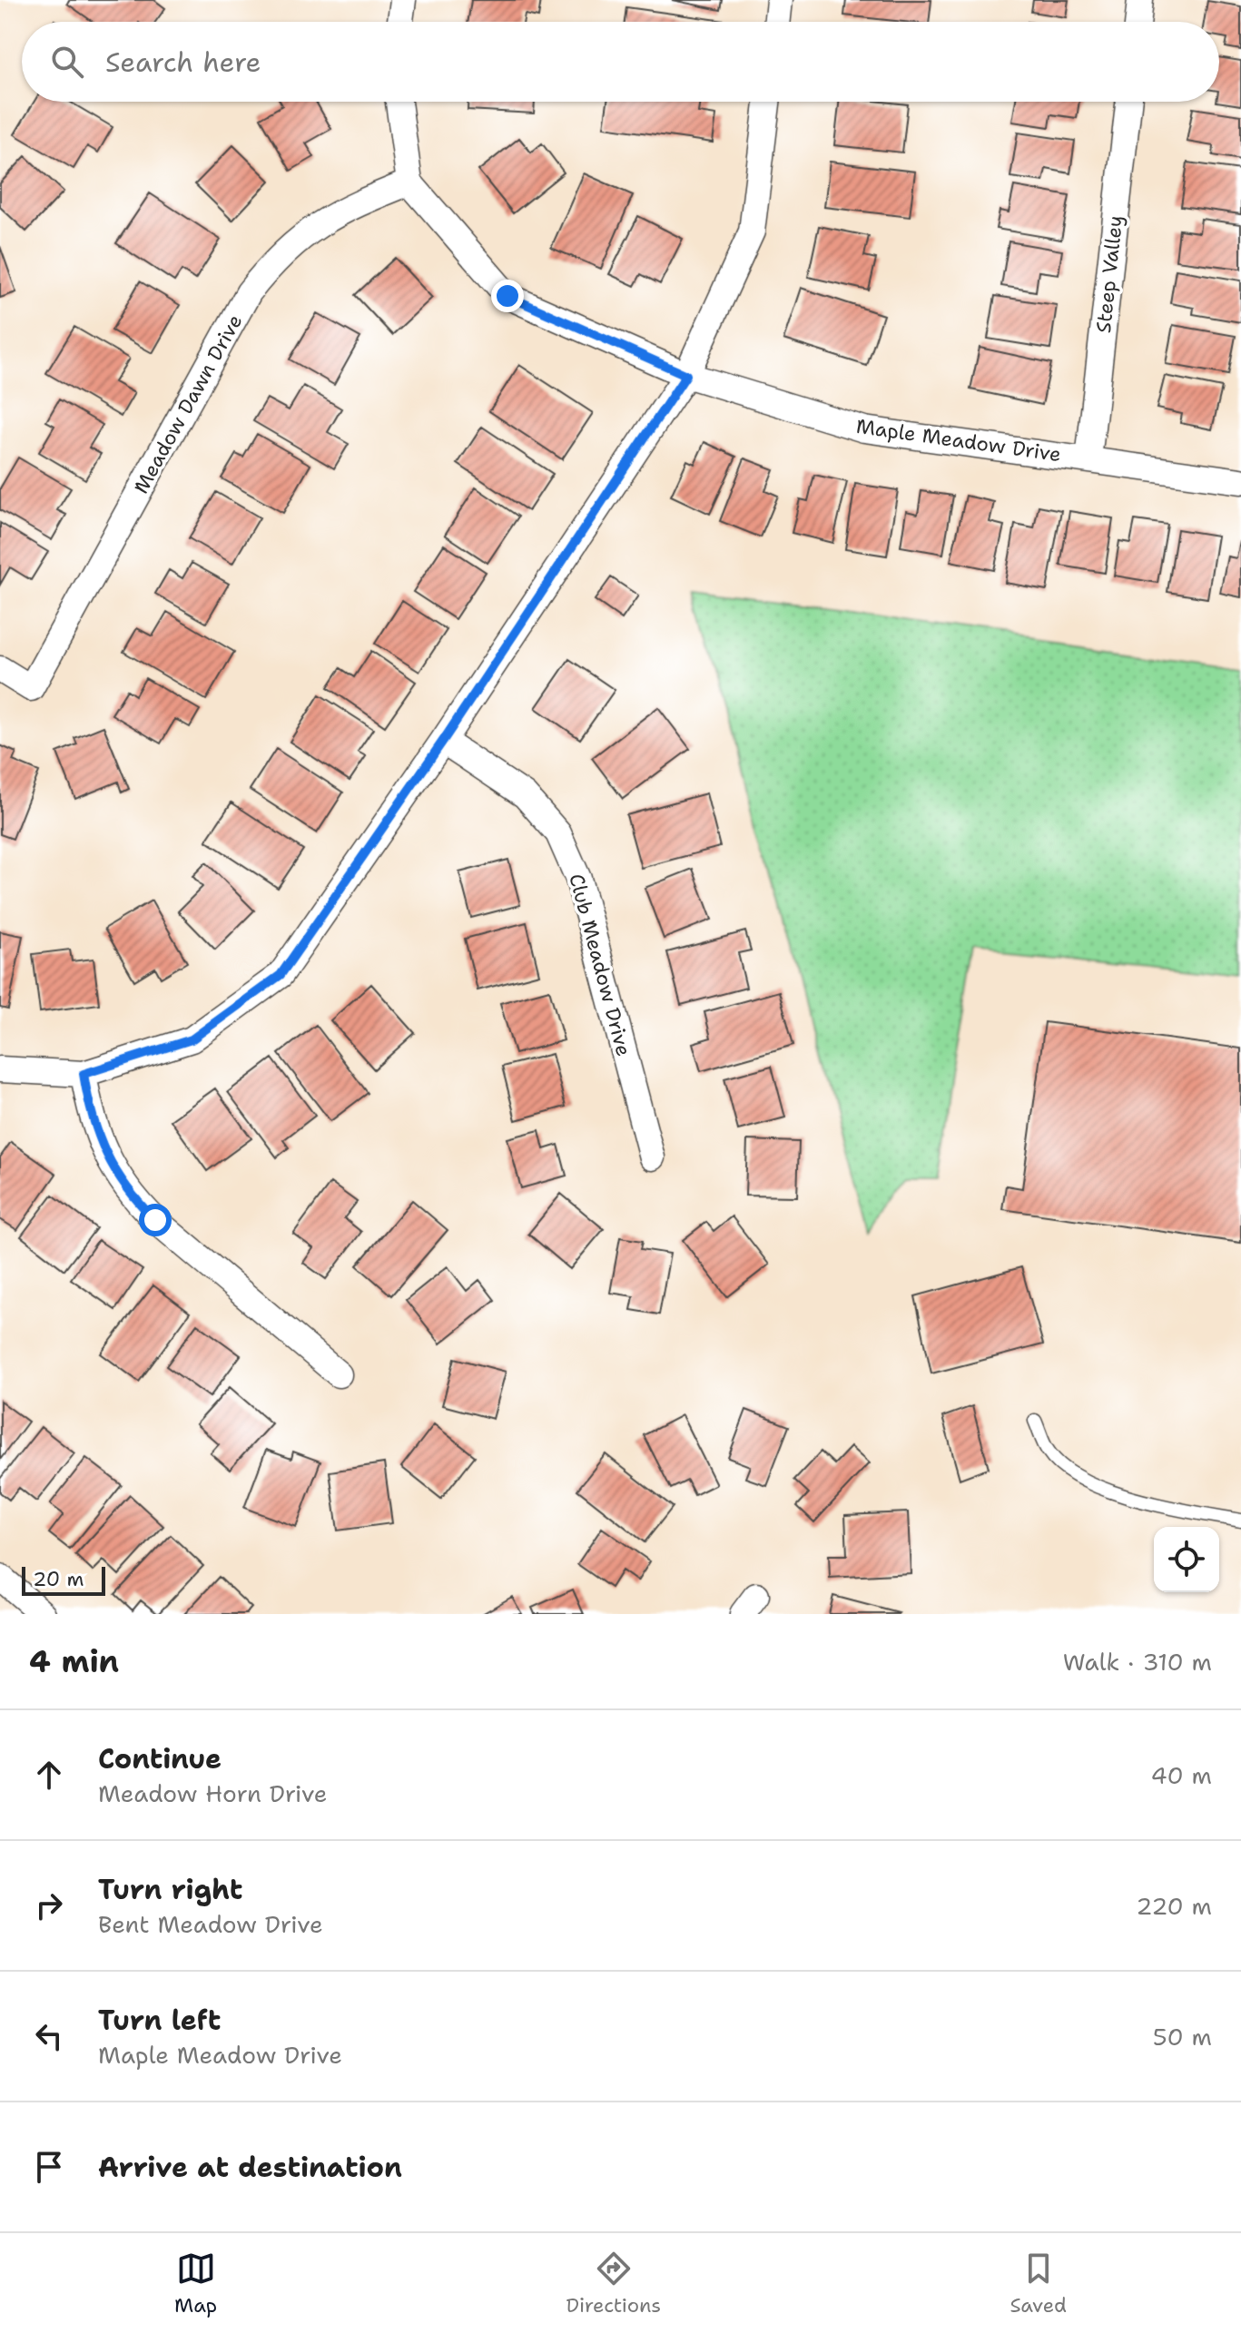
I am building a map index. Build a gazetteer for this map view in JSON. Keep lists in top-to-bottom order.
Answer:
{
  "streets": {
    "street": [
      "Steep Valley",
      "Meadow Dawn Drive",
      "Maple Meadow Drive",
      "Club Meadow Drive"
    ]
  },
  "crossings": [
    ["Steep Valley", "Maple Meadow Drive"],
    ["Meadow Dawn Drive", "Maple Meadow Drive"]
  ],
  "scale_bar": "20 m",
  "page": {
    "search": "Search here",
    "scale": "20 m",
    "heading": ["4 min", "Walk · 310 m"],
    "list": [
      ["Continue", "Meadow Horn Drive", "40 m"],
      ["Turn right", "Bent Meadow Drive", "220 m"],
      ["Turn left", "Maple Meadow Drive", "50 m"],
      "Arrive at destination"
    ],
    "nav": ["Map", "Directions", "Saved"]
  }
}
